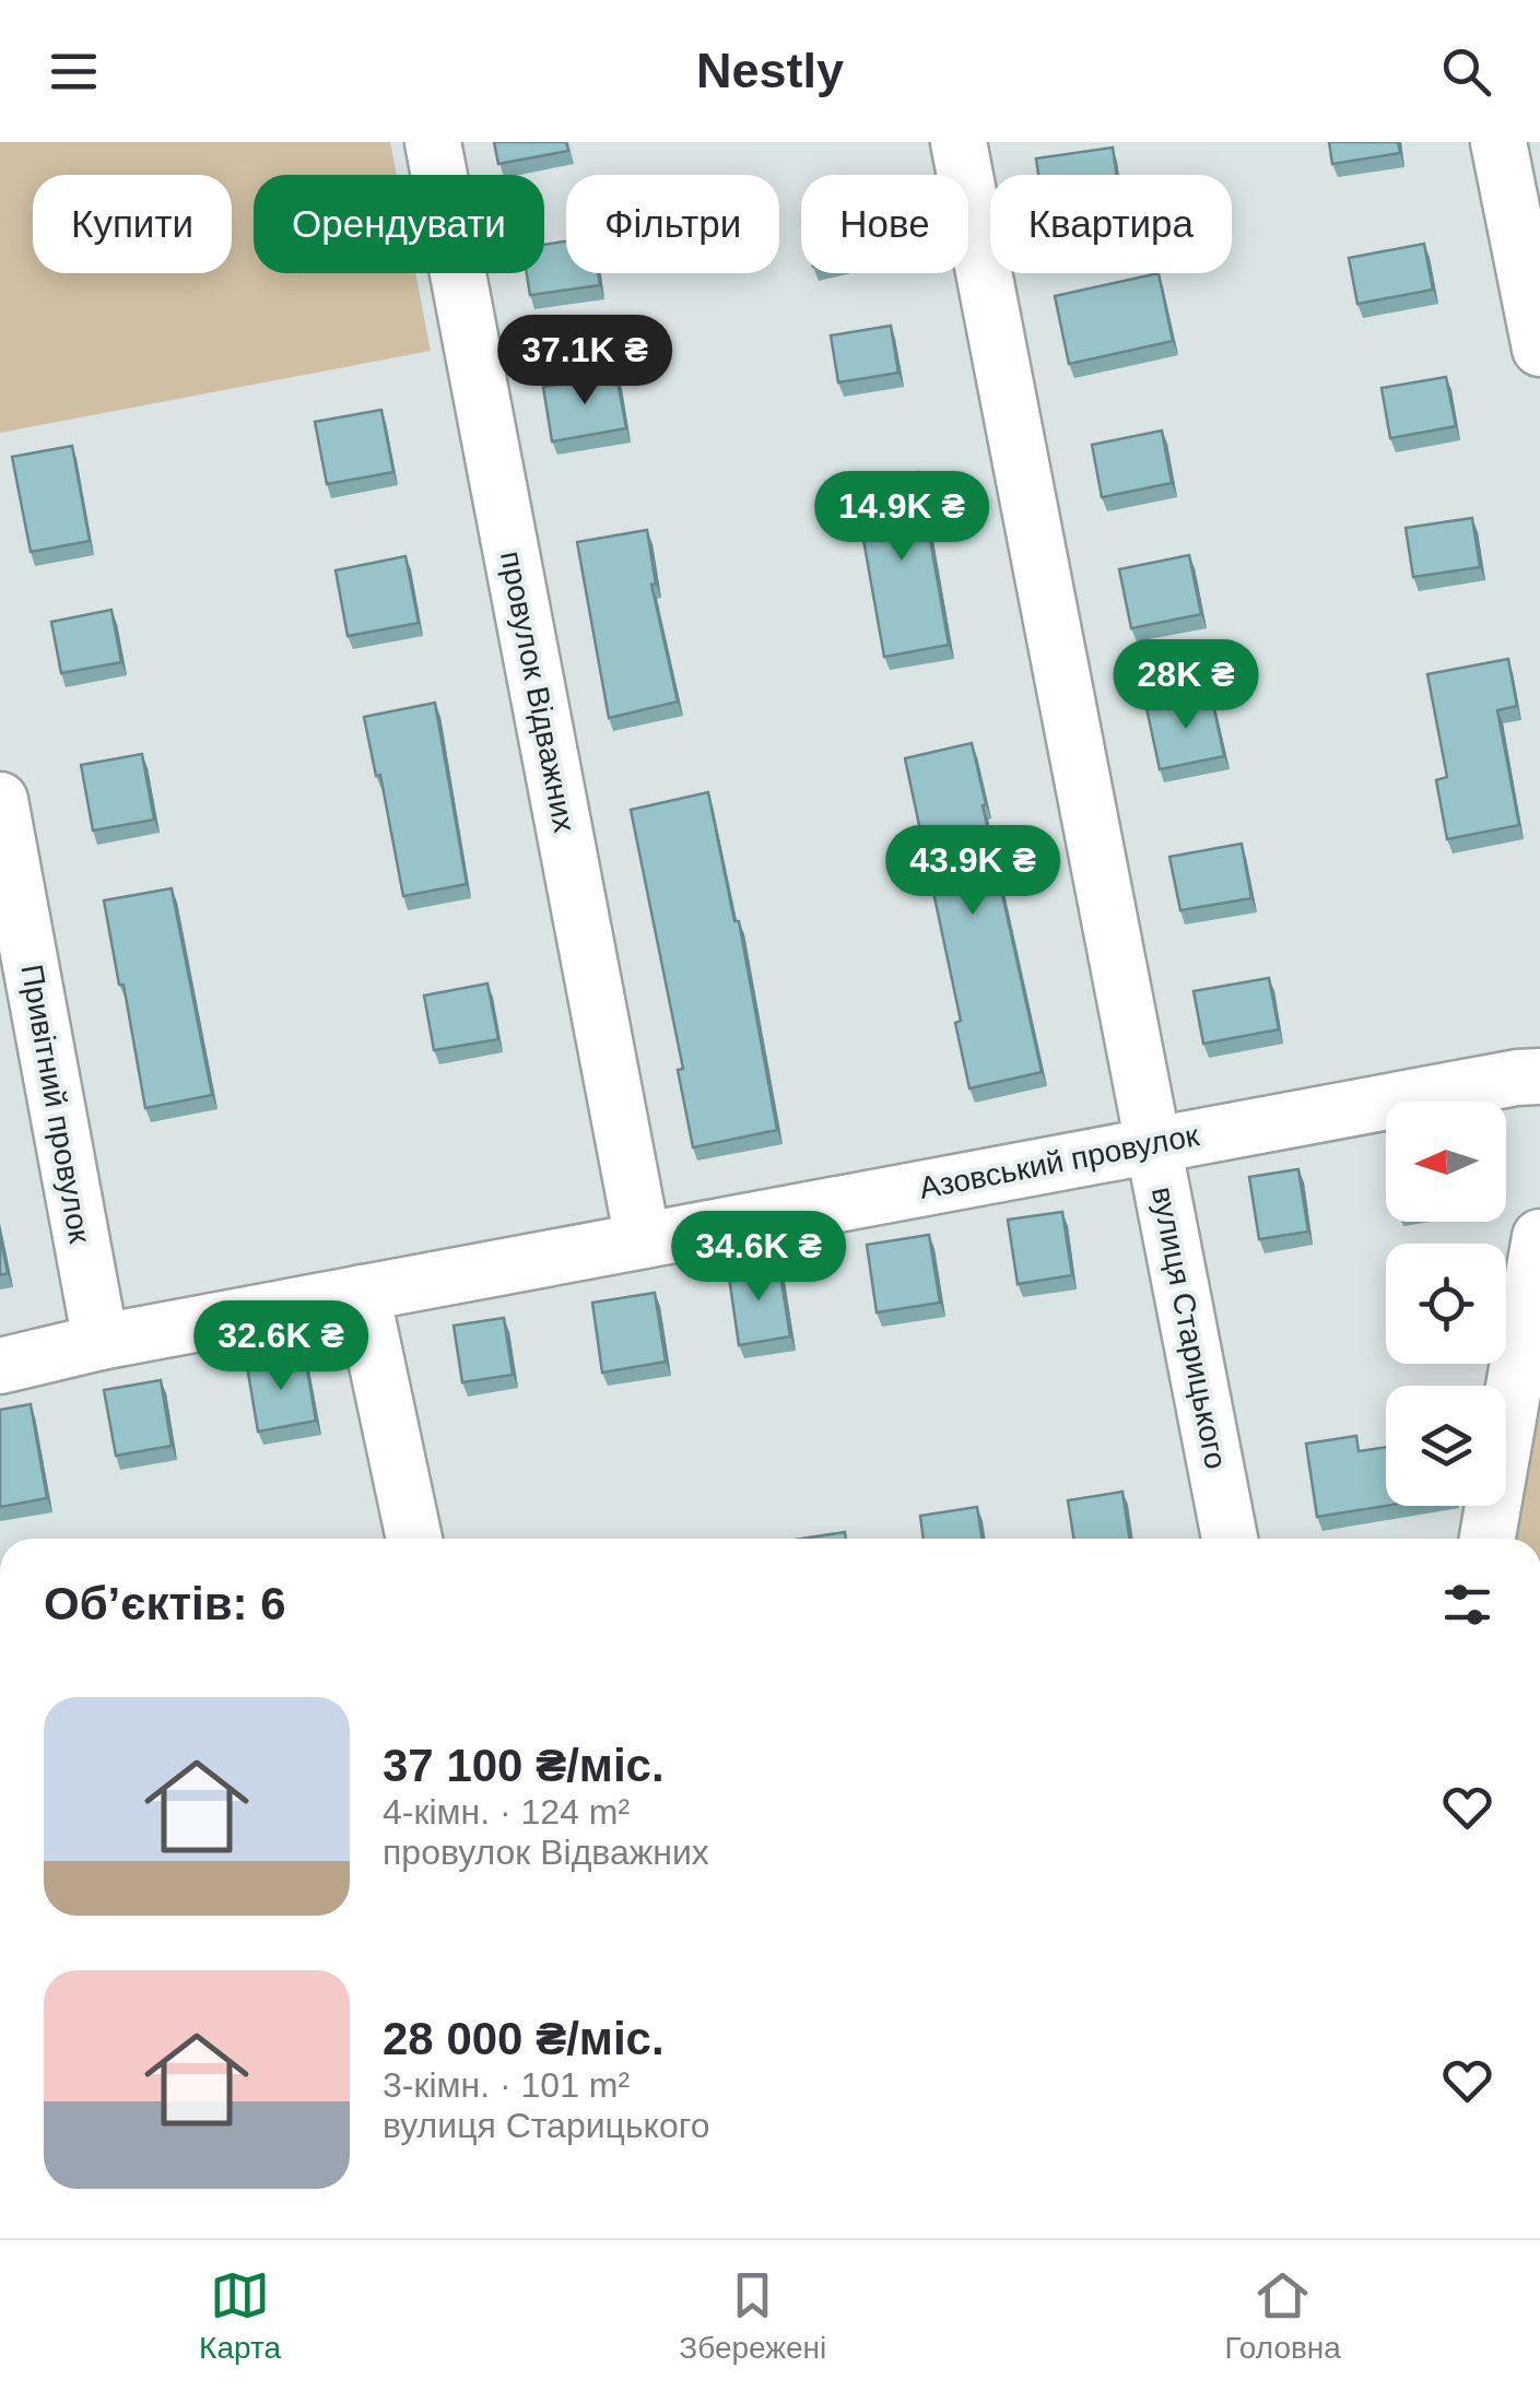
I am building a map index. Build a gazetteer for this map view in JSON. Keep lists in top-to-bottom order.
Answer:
{
  "streets": {
    "street": [
      "провулок Відважних",
      "Привітний провулок",
      "Азовський провулок",
      "вулиця Старицького"
    ]
  },
  "crossings": [
    ["провулок Відважних", "Азовський провулок"],
    ["Привітний провулок", "Азовський провулок"],
    ["Азовський провулок", "вулиця Старицького"]
  ],
  "north": "left",
  "page": {
    "header": "Nestly",
    "chip": [
      "Купити",
      "Орендувати",
      "Фільтри",
      "Нове",
      "Квартира"
    ],
    "price": [
      "37.1K ₴",
      "14.9K ₴",
      "28K ₴",
      "43.9K ₴",
      "34.6K ₴",
      "32.6K ₴"
    ],
    "heading": "Об’єктів: 6",
    "list": [
      {
        "name": "37 100 ₴/міс.",
        "note": "4-кімн. · 124 m² · провулок Відважних"
      },
      {
        "name": "28 000 ₴/міс.",
        "note": "3-кімн. · 101 m² · вулиця Старицького"
      }
    ],
    "tabs": ["Карта", "Збережені", "Головна"]
  }
}
